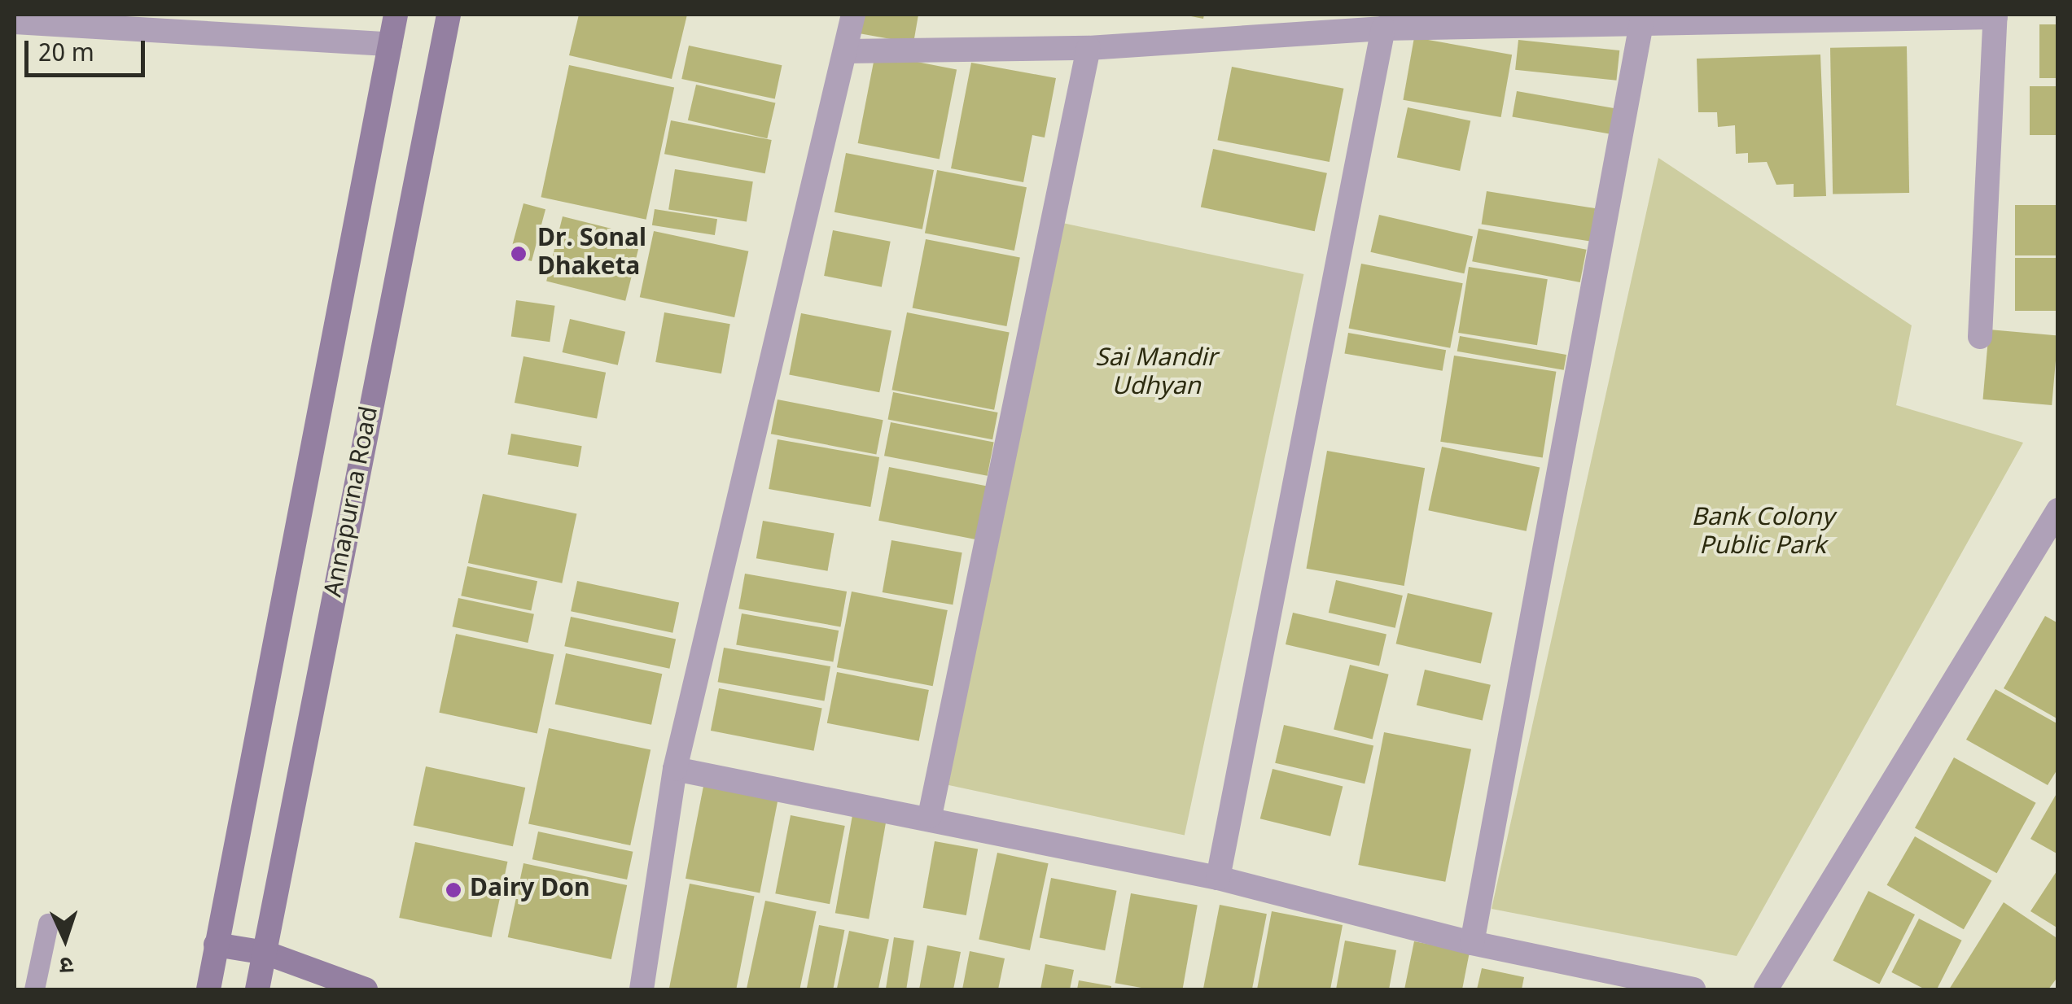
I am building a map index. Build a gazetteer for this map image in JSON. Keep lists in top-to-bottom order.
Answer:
{
  "streets": {
    "main road": ["Annapurna Road"]
  },
  "parks": ["Sai Mandir Udhyan", "Bank Colony Public Park"],
  "places": ["Dr. Sonal Dhaketa", "Dairy Don"],
  "scale_bar": "20 m",
  "north": "bottom"
}
